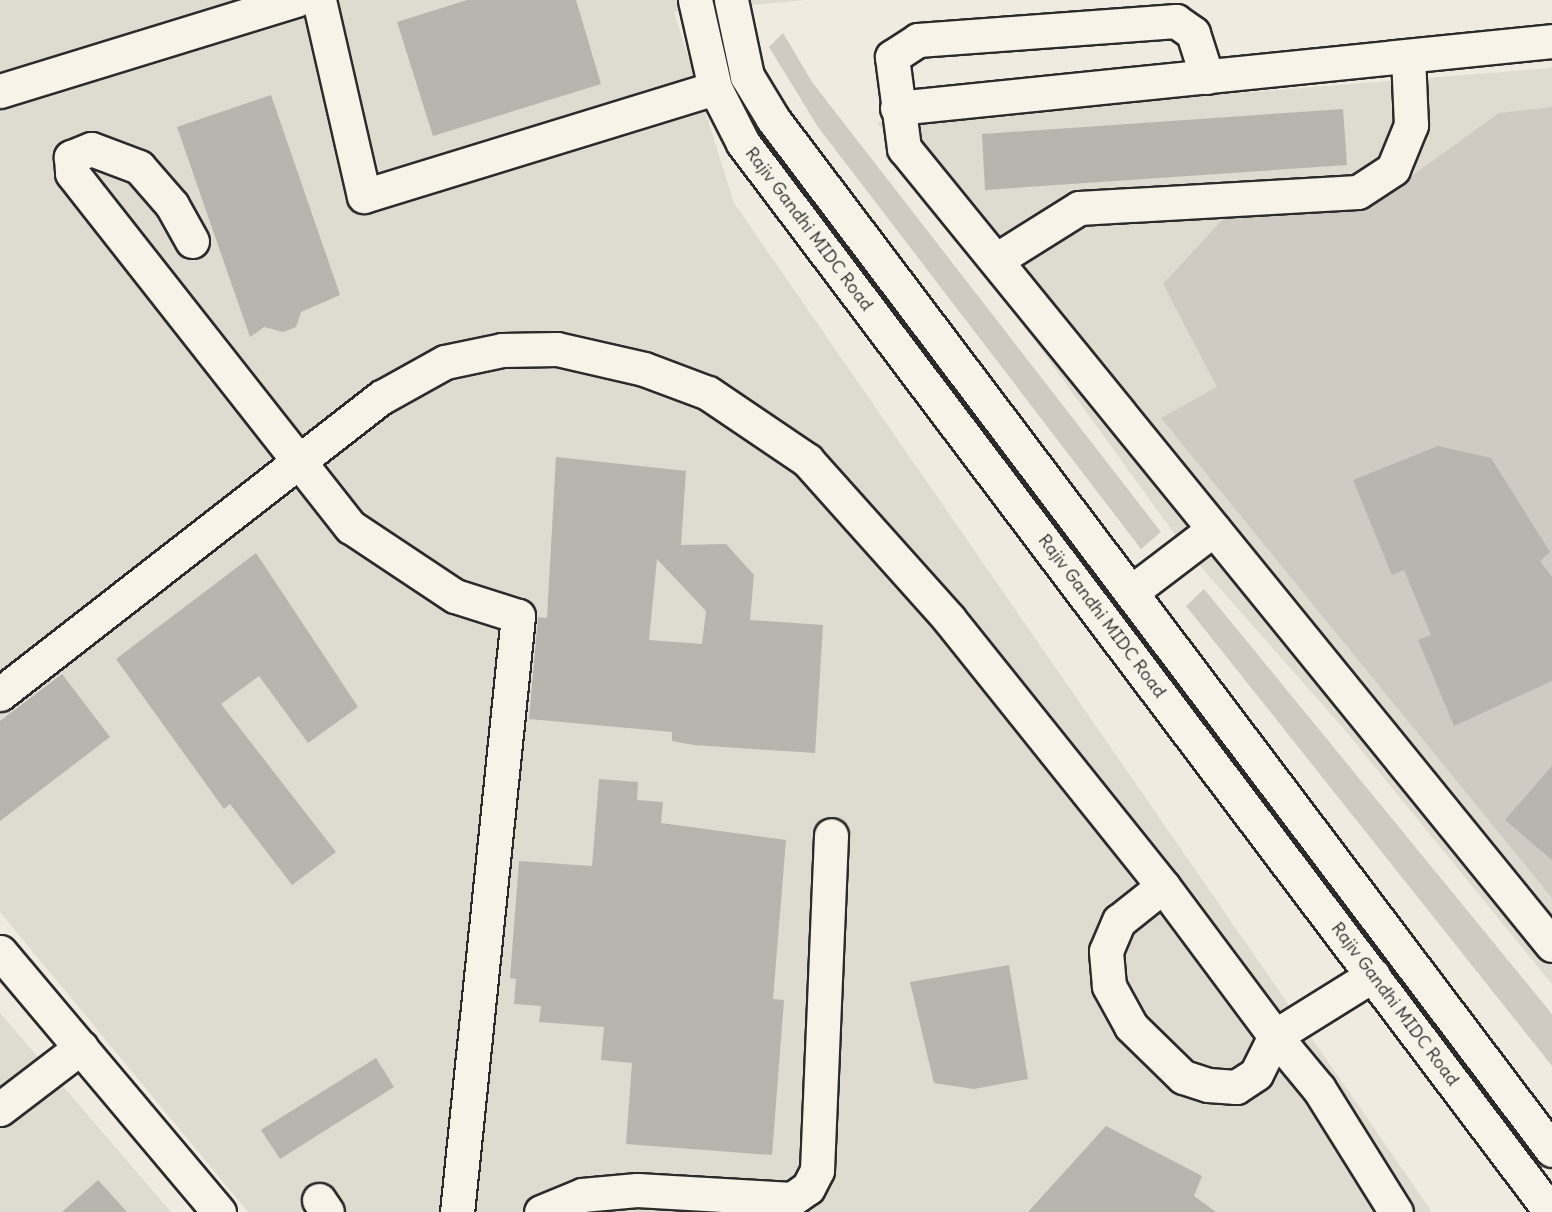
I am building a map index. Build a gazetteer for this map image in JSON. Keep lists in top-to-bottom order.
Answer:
{
  "streets": {
    "main road": ["Rajiv Gandhi MIDC Road"]
  }
}
